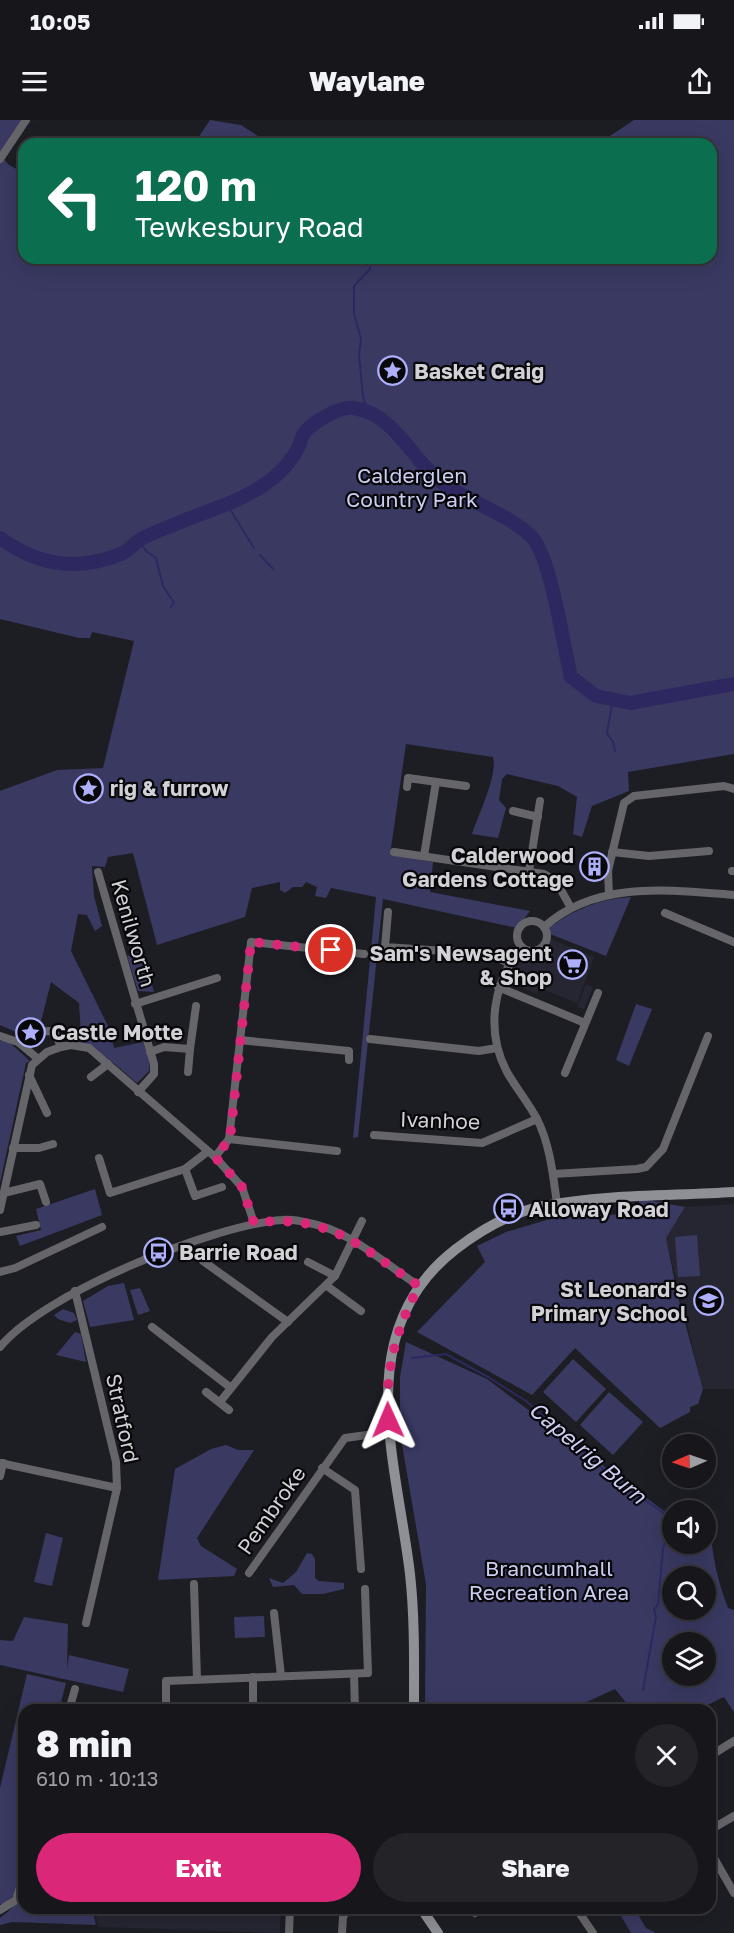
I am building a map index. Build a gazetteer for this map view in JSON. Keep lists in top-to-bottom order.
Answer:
{
  "streets": {
    "street": [
      "Kenilworth",
      "Ivanhoe",
      "Stratford",
      "Pembroke"
    ]
  },
  "water": ["Capelrig Burn"],
  "parks": ["Calderglen Country Park", "Brancumhall Recreation Area"],
  "places": {
    "place": ["Basket Craig", "rig & furrow", "Castle Motte"],
    "building": ["Calderwood Gardens Cottage"],
    "supermarket": ["Sam's Newsagent & Shop"],
    "bus stop": ["Alloway Road", "Barrie Road"],
    "school or university": ["St Leonard's Primary School"]
  },
  "north": "left",
  "page": {
    "status": "10:05",
    "header": "Waylane",
    "turn": ["120 m", "Tewkesbury Road"],
    "heading": ["8 min", "610 m · 10:13"],
    "buttons": ["Exit", "Share"]
  }
}
